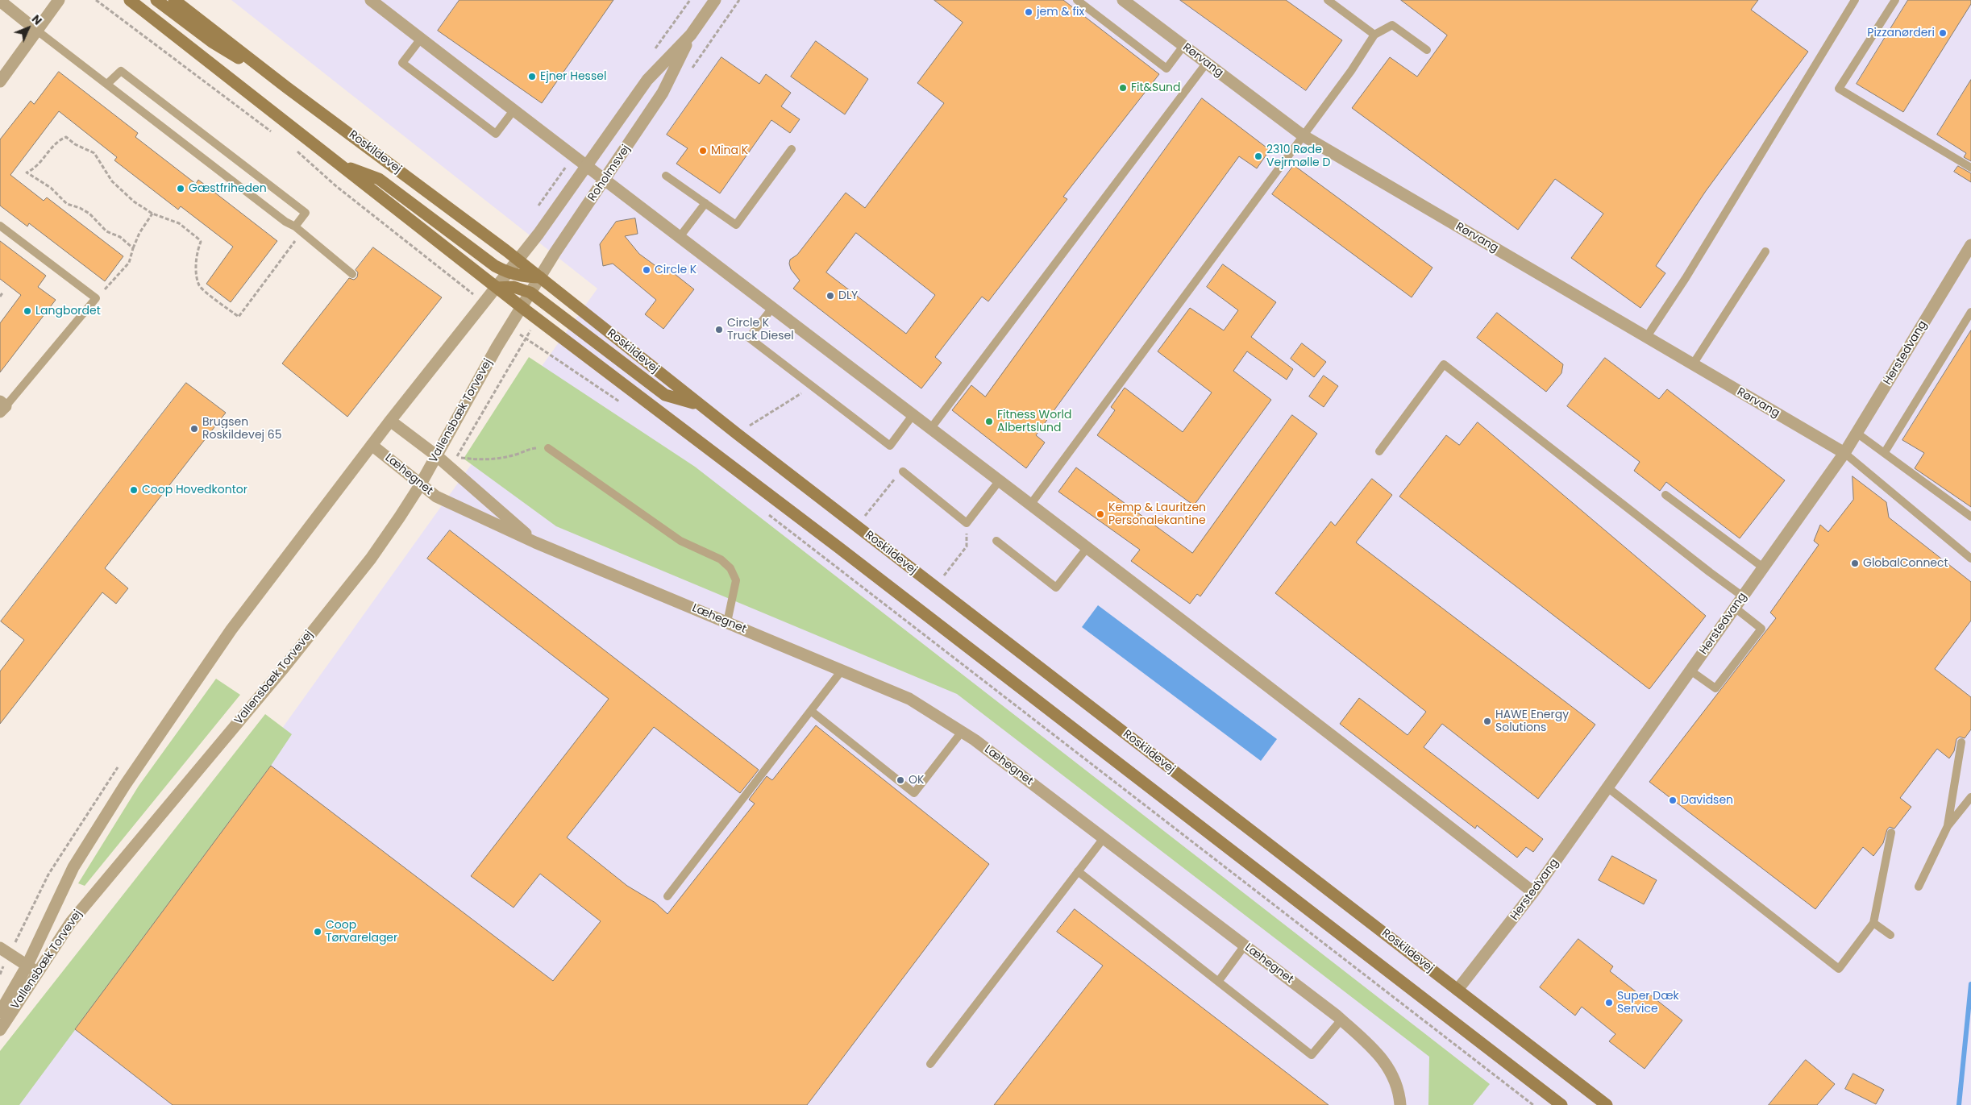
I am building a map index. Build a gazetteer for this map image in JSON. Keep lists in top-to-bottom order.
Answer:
{
  "streets": {
    "main road": ["Roskildevej"],
    "street": [
      "Rørvang",
      "Roholmsvej",
      "Herstedvang",
      "Vallensbæk Torvevej",
      "Læhegnet"
    ]
  },
  "crossings": [
    ["Rørvang", "Herstedvang"],
    ["Roskildevej", "Roholmsvej"],
    ["Roskildevej", "Herstedvang"],
    ["Roholmsvej", "Vallensbæk Torvevej"],
    ["Vallensbæk Torvevej", "Læhegnet"]
  ],
  "places": [
    "jem & fix",
    "Pizzanørderi",
    "Ejner Hessel",
    "Fit&Sund",
    "Mina K",
    "2310 Røde Vejrmølle D",
    "Gæstfriheden",
    "Circle K",
    "DLY",
    "Langbordet",
    "Circle K Truck Diesel",
    "Fitness World Albertslund",
    "Brugsen Roskildevej 65",
    "Coop Hovedkontor",
    "Kemp & Lauritzen Personalekantine",
    "GlobalConnect",
    "HAWE Energy Solutions",
    "OK",
    "Davidsen",
    "Coop Tørvarelager",
    "Super Dæk Service"
  ],
  "north": "top right"
}
